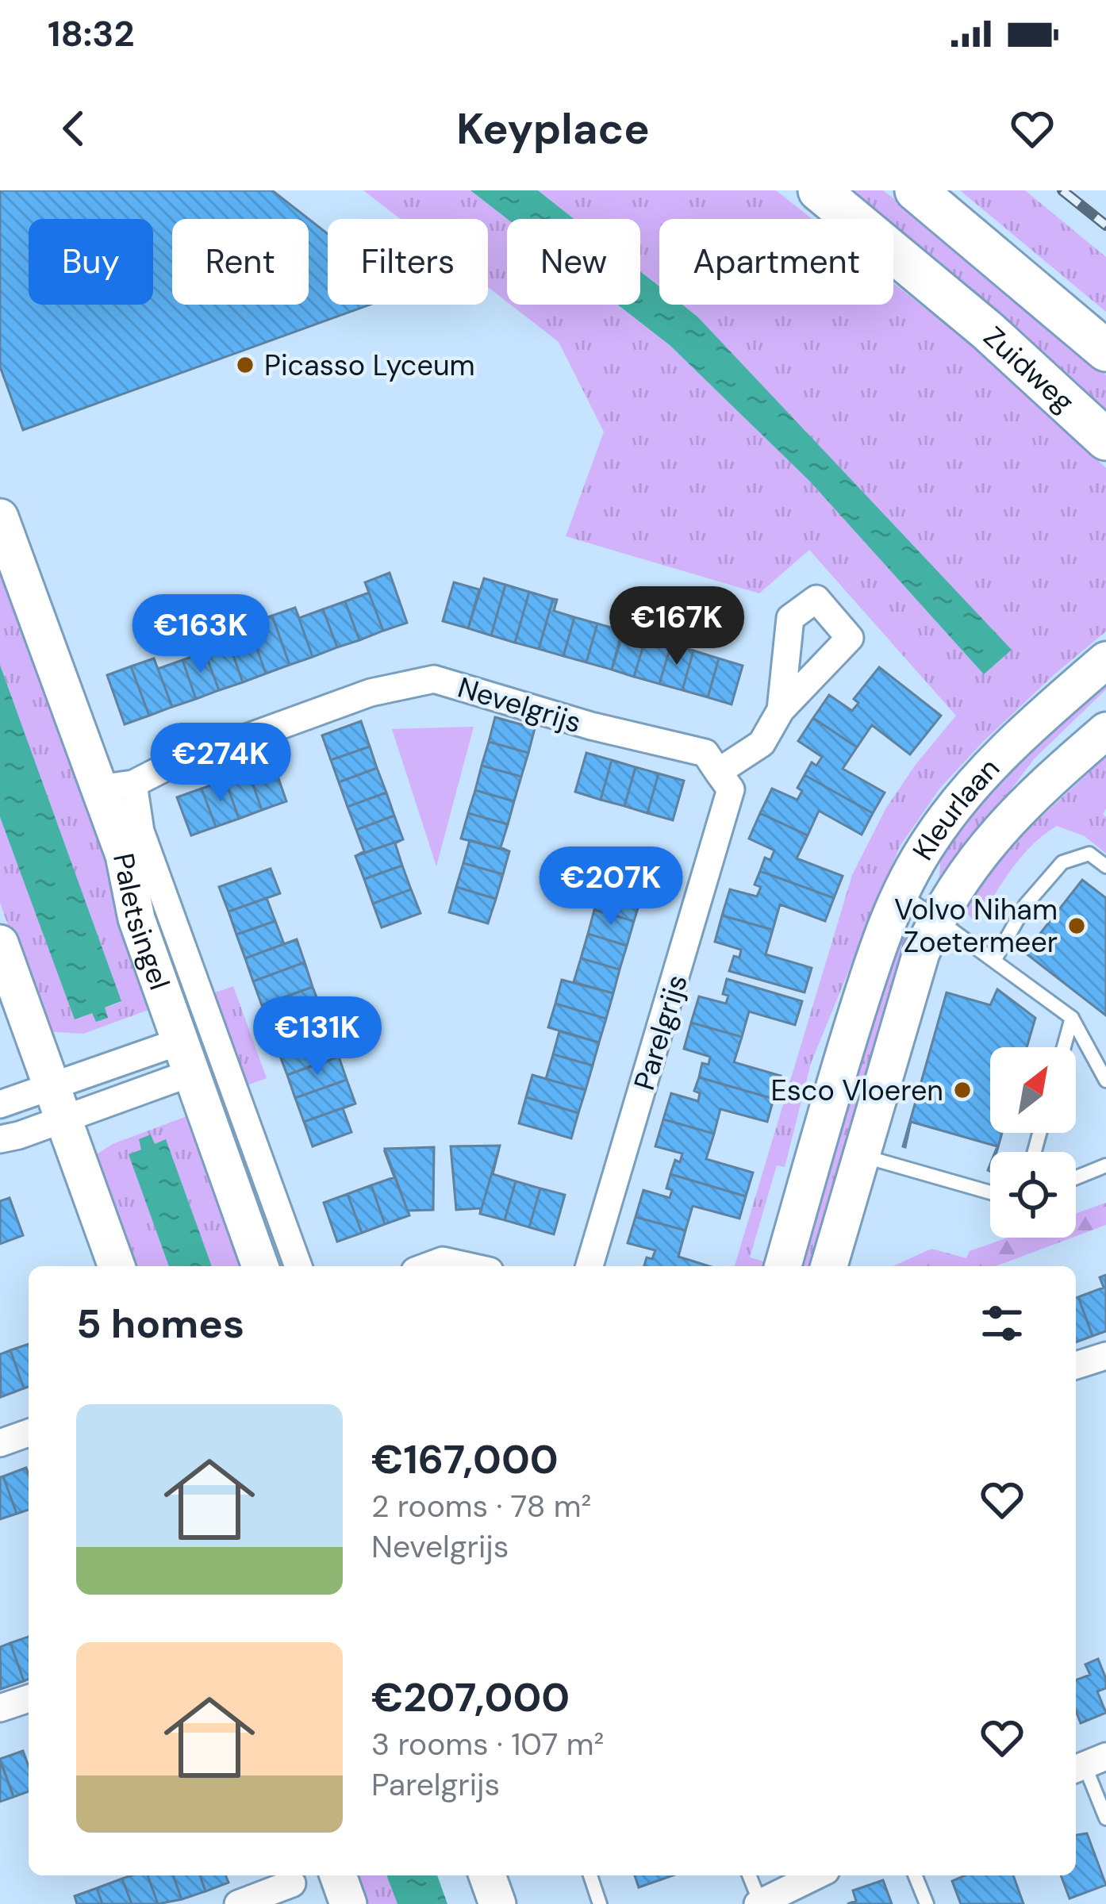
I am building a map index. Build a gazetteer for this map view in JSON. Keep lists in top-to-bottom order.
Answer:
{
  "streets": {
    "main road": ["Zuidweg"],
    "street": [
      "Nevelgrijs",
      "Kleurlaan",
      "Paletsingel",
      "Parelgrijs"
    ]
  },
  "crossings": [
    ["Nevelgrijs", "Paletsingel"],
    ["Nevelgrijs", "Parelgrijs"]
  ],
  "places": ["Picasso Lyceum", "Volvo Niham Zoetermeer", "Esco Vloeren"],
  "north": "top right",
  "page": {
    "status": "18:32",
    "header": "Keyplace",
    "chip": [
      "Buy",
      "Rent",
      "Filters",
      "New",
      "Apartment"
    ],
    "price": [
      "€167K",
      "€163K",
      "€274K",
      "€207K",
      "€131K"
    ],
    "heading": "5 homes",
    "list": [
      {
        "name": "€167,000",
        "note": "2 rooms · 78 m² · Nevelgrijs"
      },
      {
        "name": "€207,000",
        "note": "3 rooms · 107 m² · Parelgrijs"
      }
    ]
  }
}
